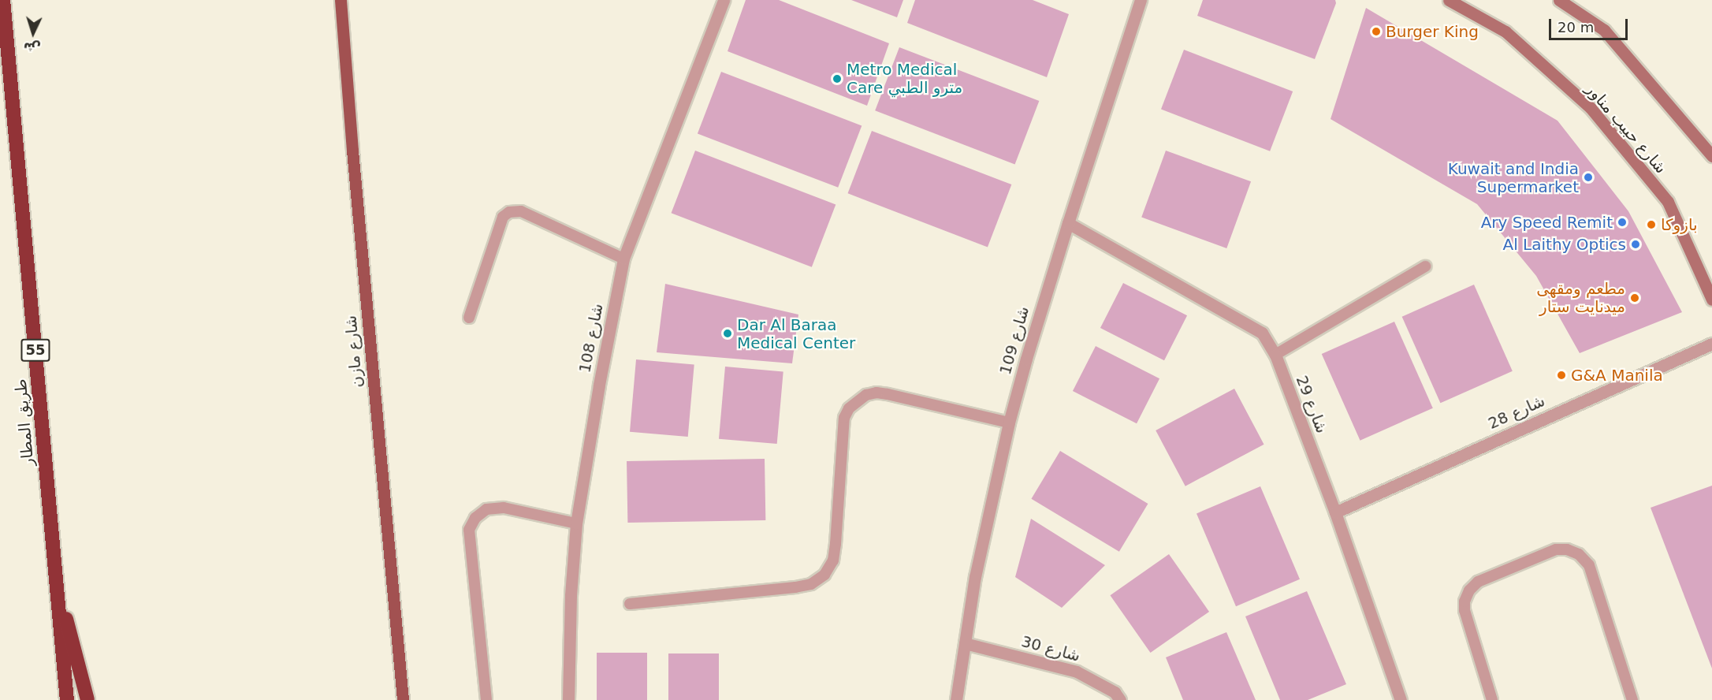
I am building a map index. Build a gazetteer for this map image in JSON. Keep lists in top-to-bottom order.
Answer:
{
  "streets": {
    "highway": ["55", "طريق المطار"],
    "main road": ["شارع مازن"],
    "street": [
      "شارع حبيب مناور",
      "شارع 108",
      "شارع 109",
      "شارع 29",
      "شارع 28",
      "شارع 30"
    ]
  },
  "crossings": [
    ["شارع 109", "شارع 29"],
    ["شارع 109", "شارع 30"],
    ["شارع 29", "شارع 28"]
  ],
  "places": [
    "Burger King",
    "Metro Medical Care مترو الطبي",
    "Kuwait and India Supermarket",
    "Ary Speed Remit",
    "بازوكا",
    "Al Laithy Optics",
    "مطعم ومقهى ميدنايت ستار",
    "Dar Al Baraa Medical Center",
    "G&A Manila"
  ],
  "scale_bar": "20 m",
  "north": "bottom"
}
